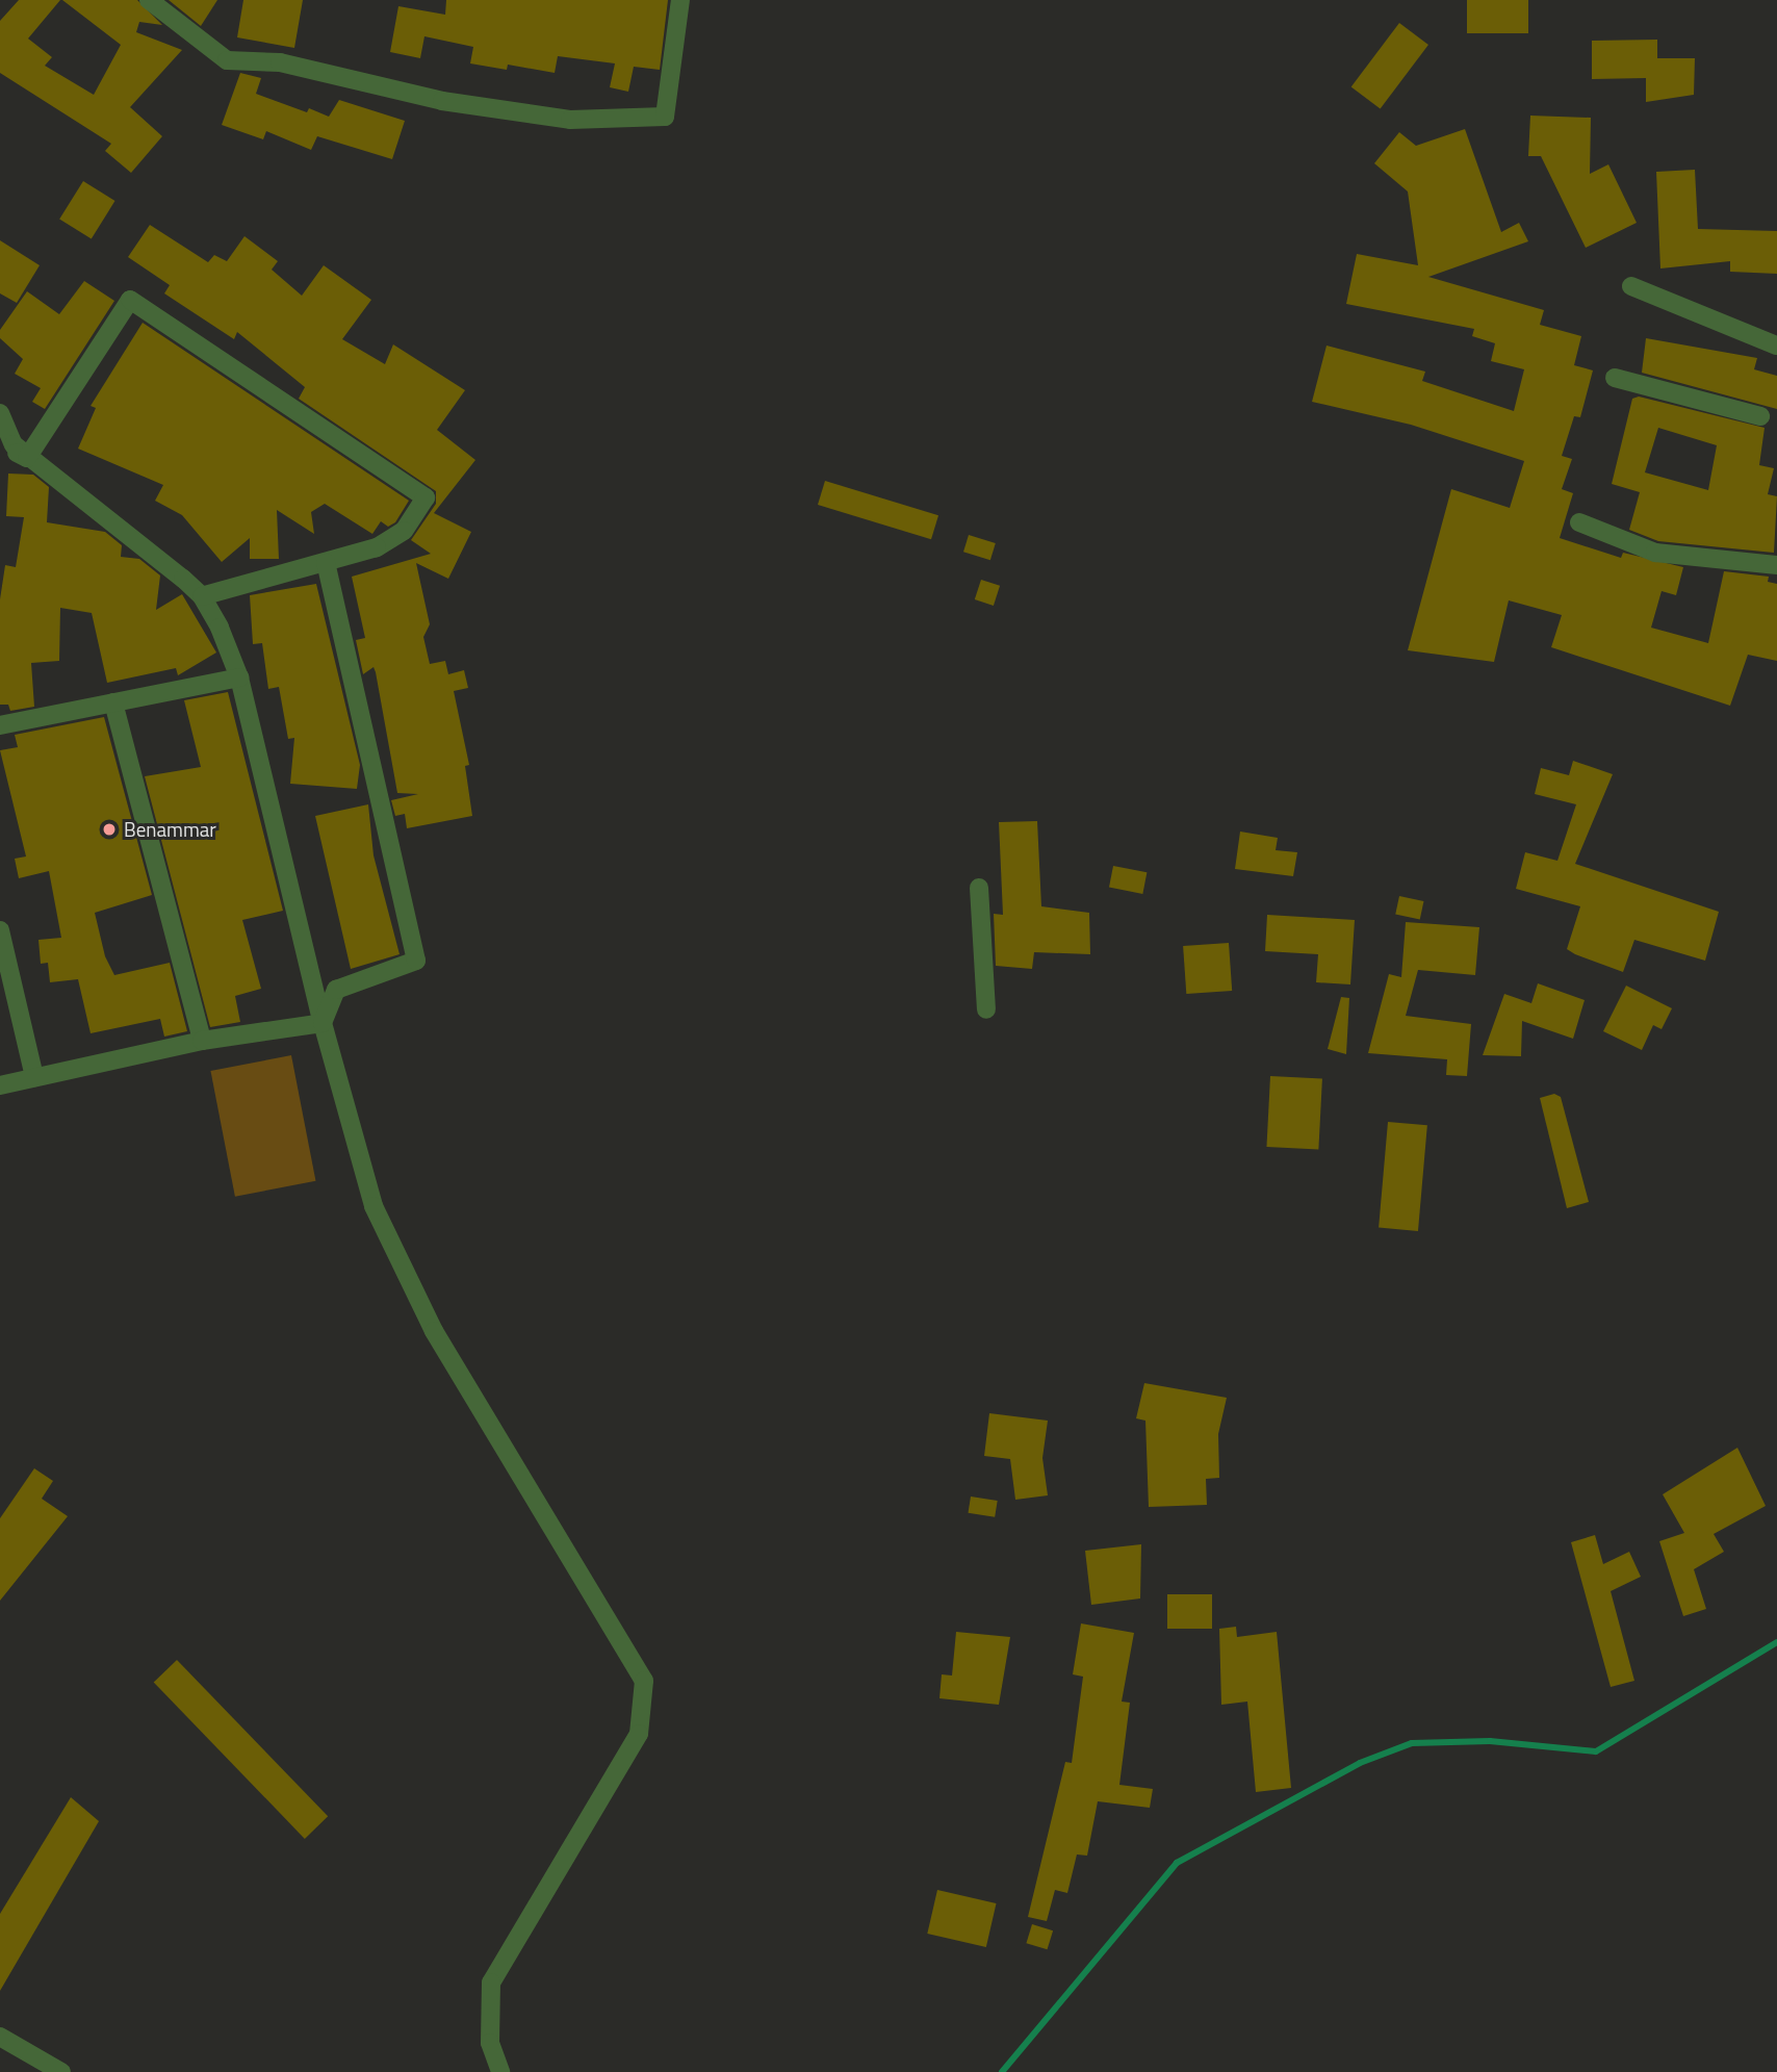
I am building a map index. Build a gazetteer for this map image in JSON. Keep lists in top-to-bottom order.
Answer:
{
  "places": ["Benammar"]
}
